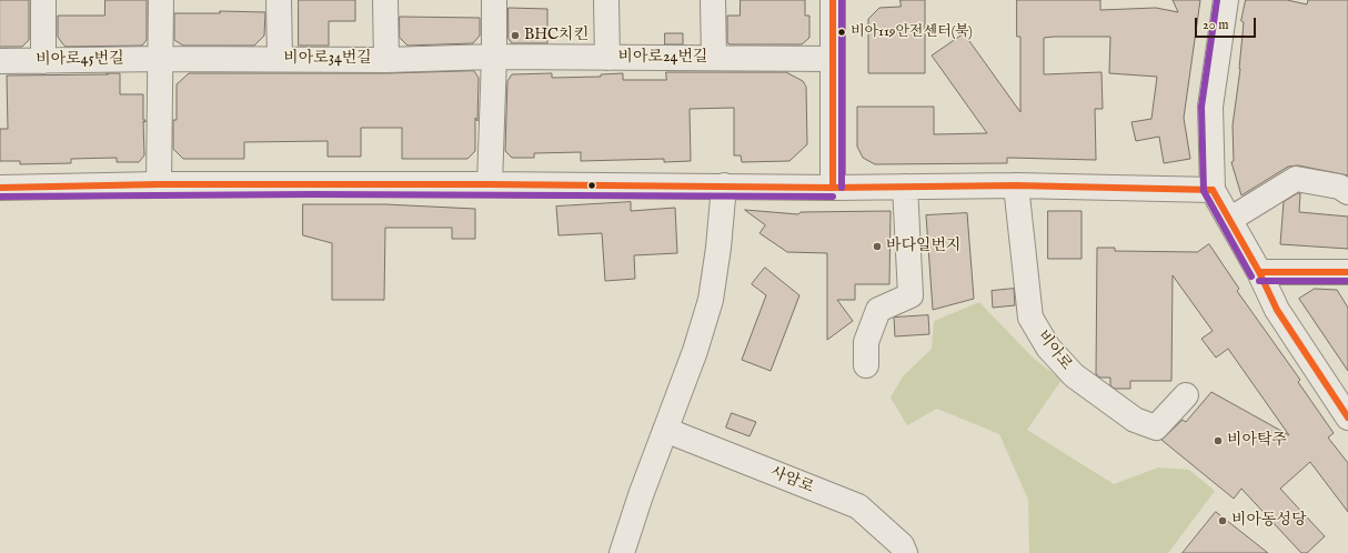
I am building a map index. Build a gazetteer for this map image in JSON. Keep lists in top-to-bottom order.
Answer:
{
  "streets": {
    "street": [
      "비아로24번길",
      "비아로34번길",
      "비아로45번길",
      "비아로",
      "사암로"
    ]
  },
  "crossings": [
    ["비아로24번길", "비아로34번길"],
    ["비아로34번길", "비아로45번길"]
  ],
  "places": [
    "비아119안전센터(북)",
    "BHC치킨",
    "바다일번지",
    "비아탁주",
    "비아동성당"
  ],
  "scale_bar": "20 m"
}
